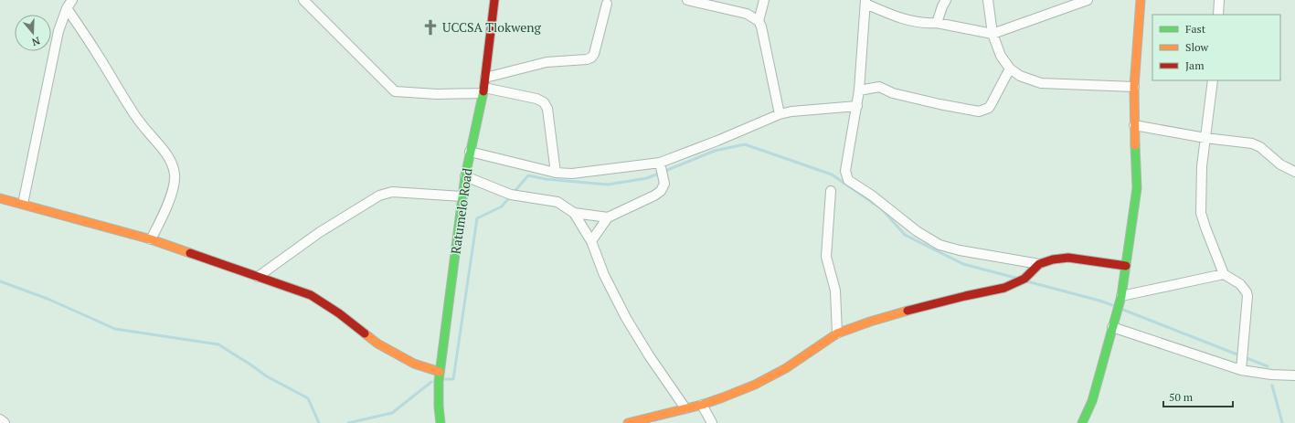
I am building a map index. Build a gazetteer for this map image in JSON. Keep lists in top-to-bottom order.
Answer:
{
  "streets": {
    "street": ["Ratumelo Road"]
  },
  "places": {
    "church": ["UCCSA Tlokweng"]
  },
  "legend": ["Fast", "Slow", "Jam"],
  "scale_bar": "50 m",
  "north": "bottom"
}
